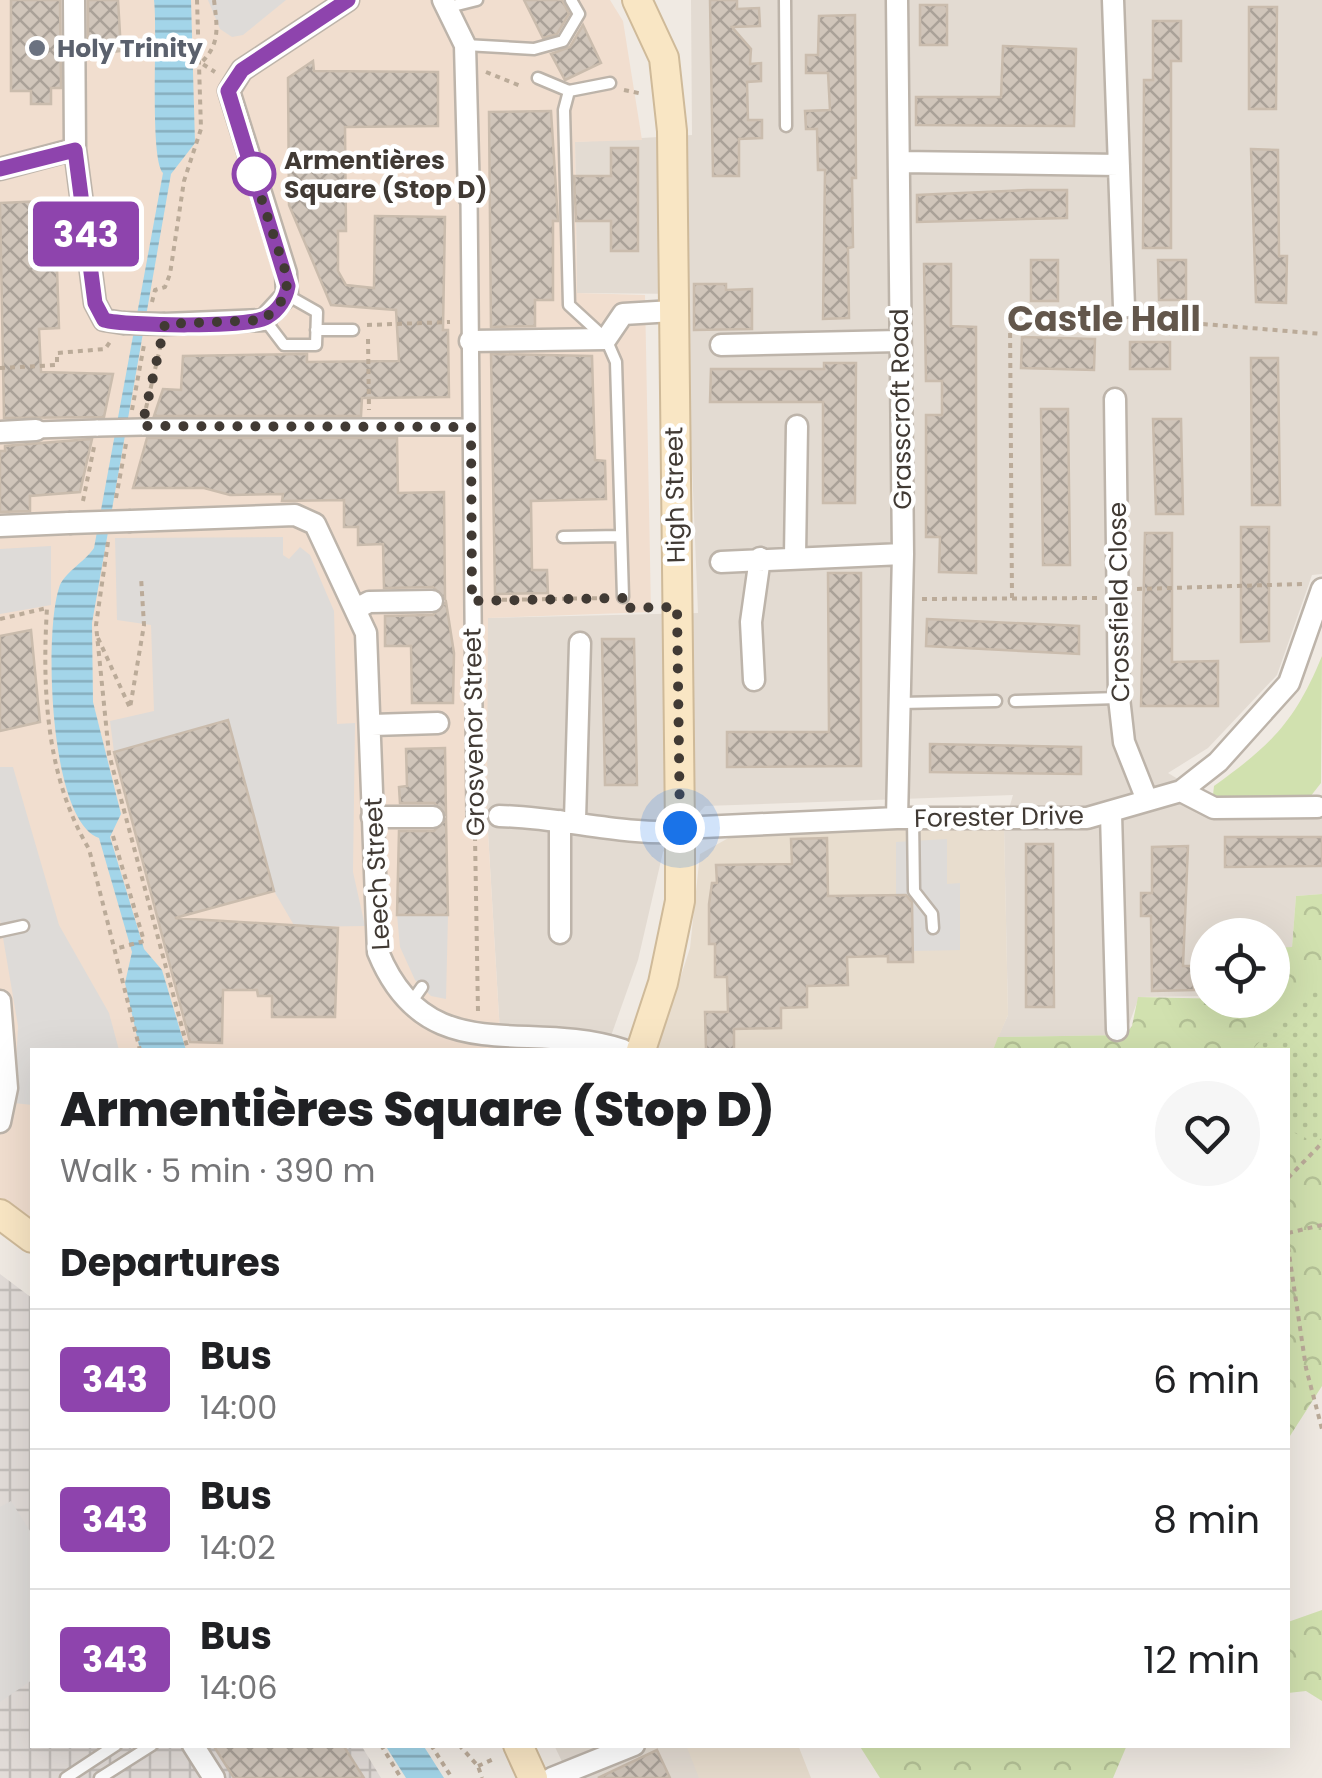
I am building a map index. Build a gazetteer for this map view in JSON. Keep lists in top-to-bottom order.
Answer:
{
  "streets": {
    "main road": ["High Street"],
    "street": [
      "Grasscroft Road",
      "Crossfield Close",
      "Grosvenor Street",
      "Forester Drive",
      "Leech Street"
    ]
  },
  "crossings": [
    ["Grasscroft Road", "Forester Drive"],
    ["High Street", "Forester Drive"],
    ["Crossfield Close", "Forester Drive"],
    ["Grosvenor Street", "Leech Street"]
  ],
  "districts": ["Castle Hall"],
  "places": ["Holy Trinity", "Armentières Square (Stop D)"],
  "lines": ["bus line 343"],
  "page": {
    "on_map": "343",
    "heading": [
      ["Armentières Square (Stop D)", "Walk · 5 min · 390 m"],
      "Departures"
    ],
    "list": [
      {
        "mark": "343",
        "name": "Bus",
        "note": "14:00",
        "value": "6 min"
      },
      {
        "mark": "343",
        "name": "Bus",
        "note": "14:02",
        "value": "8 min"
      },
      {
        "mark": "343",
        "name": "Bus",
        "note": "14:06",
        "value": "12 min"
      }
    ]
  }
}
